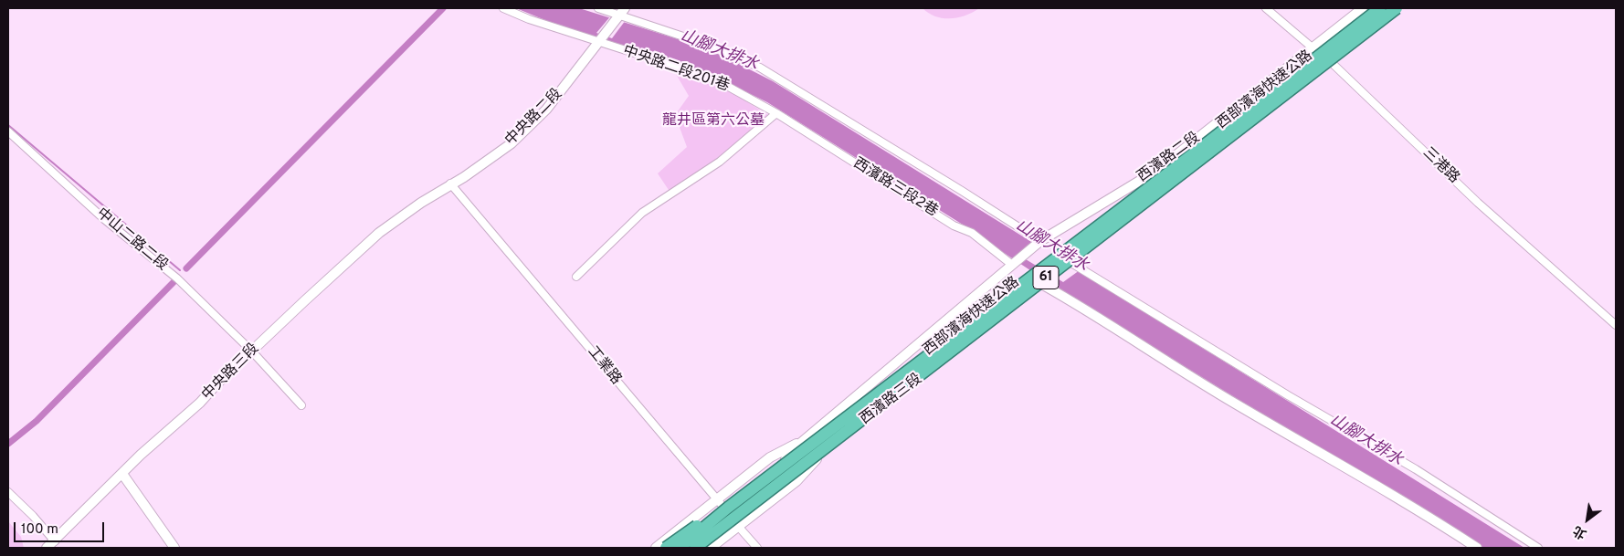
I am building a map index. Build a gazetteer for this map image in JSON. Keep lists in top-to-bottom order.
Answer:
{
  "streets": {
    "highway": ["西部濱海快速公路", "61"],
    "street": [
      "中央路二段201巷",
      "中央路二段",
      "西濱路二段",
      "三港路",
      "西濱路三段2巷",
      "中山二路二段",
      "工業路",
      "中央路三段",
      "西濱路三段"
    ]
  },
  "crossings": [
    ["中央路二段201巷", "中央路二段"],
    ["中央路二段201巷", "西濱路三段2巷"],
    ["西部濱海快速公路", "工業路"],
    ["西部濱海快速公路", "西濱路三段"],
    ["中央路二段", "工業路"],
    ["中央路二段", "中央路三段"],
    ["西濱路二段", "三港路"],
    ["西濱路二段", "西濱路三段2巷"],
    ["西濱路二段", "西濱路三段"],
    ["西濱路三段2巷", "西濱路三段"],
    ["中山二路二段", "中央路三段"],
    ["工業路", "西濱路三段"]
  ],
  "water": ["山腳大排水"],
  "parks": ["龍井區第六公墓"],
  "scale_bar": "100 m",
  "north": "bottom left"
}
